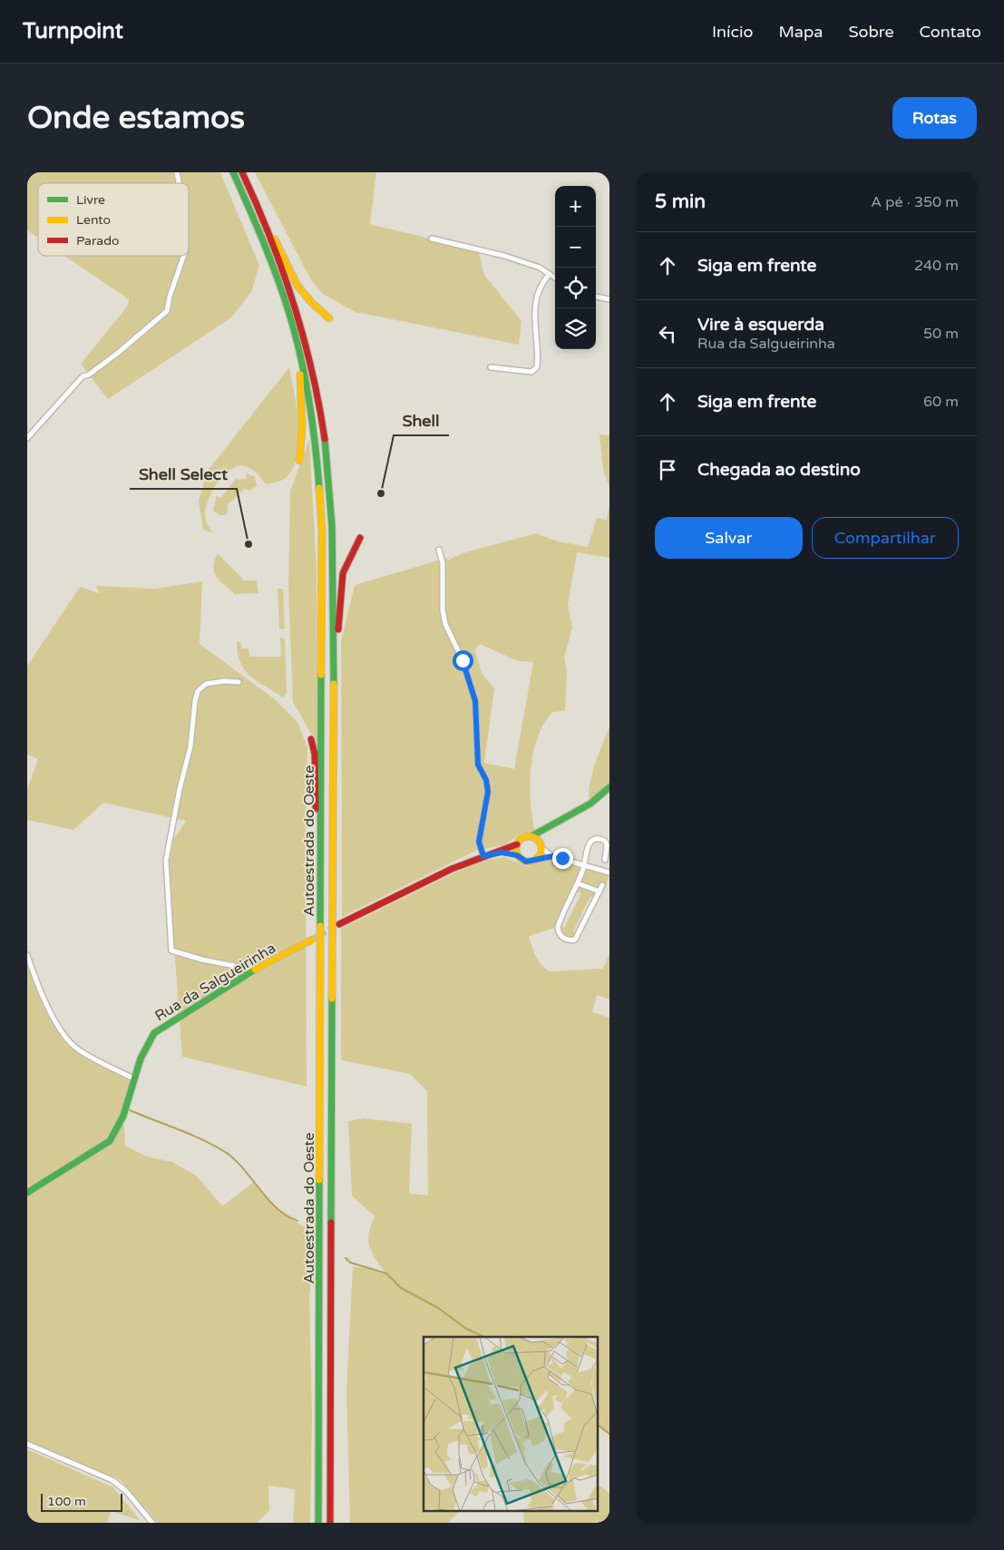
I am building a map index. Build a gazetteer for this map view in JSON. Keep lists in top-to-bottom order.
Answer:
{
  "streets": {
    "main road": ["Autoestrada do Oeste", "Rua da Salgueirinha"]
  },
  "places": ["Shell", "Shell Select"],
  "legend": ["Livre", "Lento", "Parado"],
  "scale_bar": "100 m",
  "page": {
    "header": "Turnpoint",
    "nav": [
      "Início",
      "Mapa",
      "Sobre",
      "Contato"
    ],
    "buttons": [
      "Rotas",
      ["Salvar", "Compartilhar"]
    ],
    "title": "Onde estamos",
    "heading": ["5 min", "A pé · 350 m"],
    "map_buttons": ["+", "−"],
    "list": [
      ["Siga em frente", "240 m"],
      ["Vire à esquerda", "Rua da Salgueirinha", "50 m"],
      ["Siga em frente", "60 m"],
      "Chegada ao destino"
    ],
    "scale": "100 m"
  }
}
